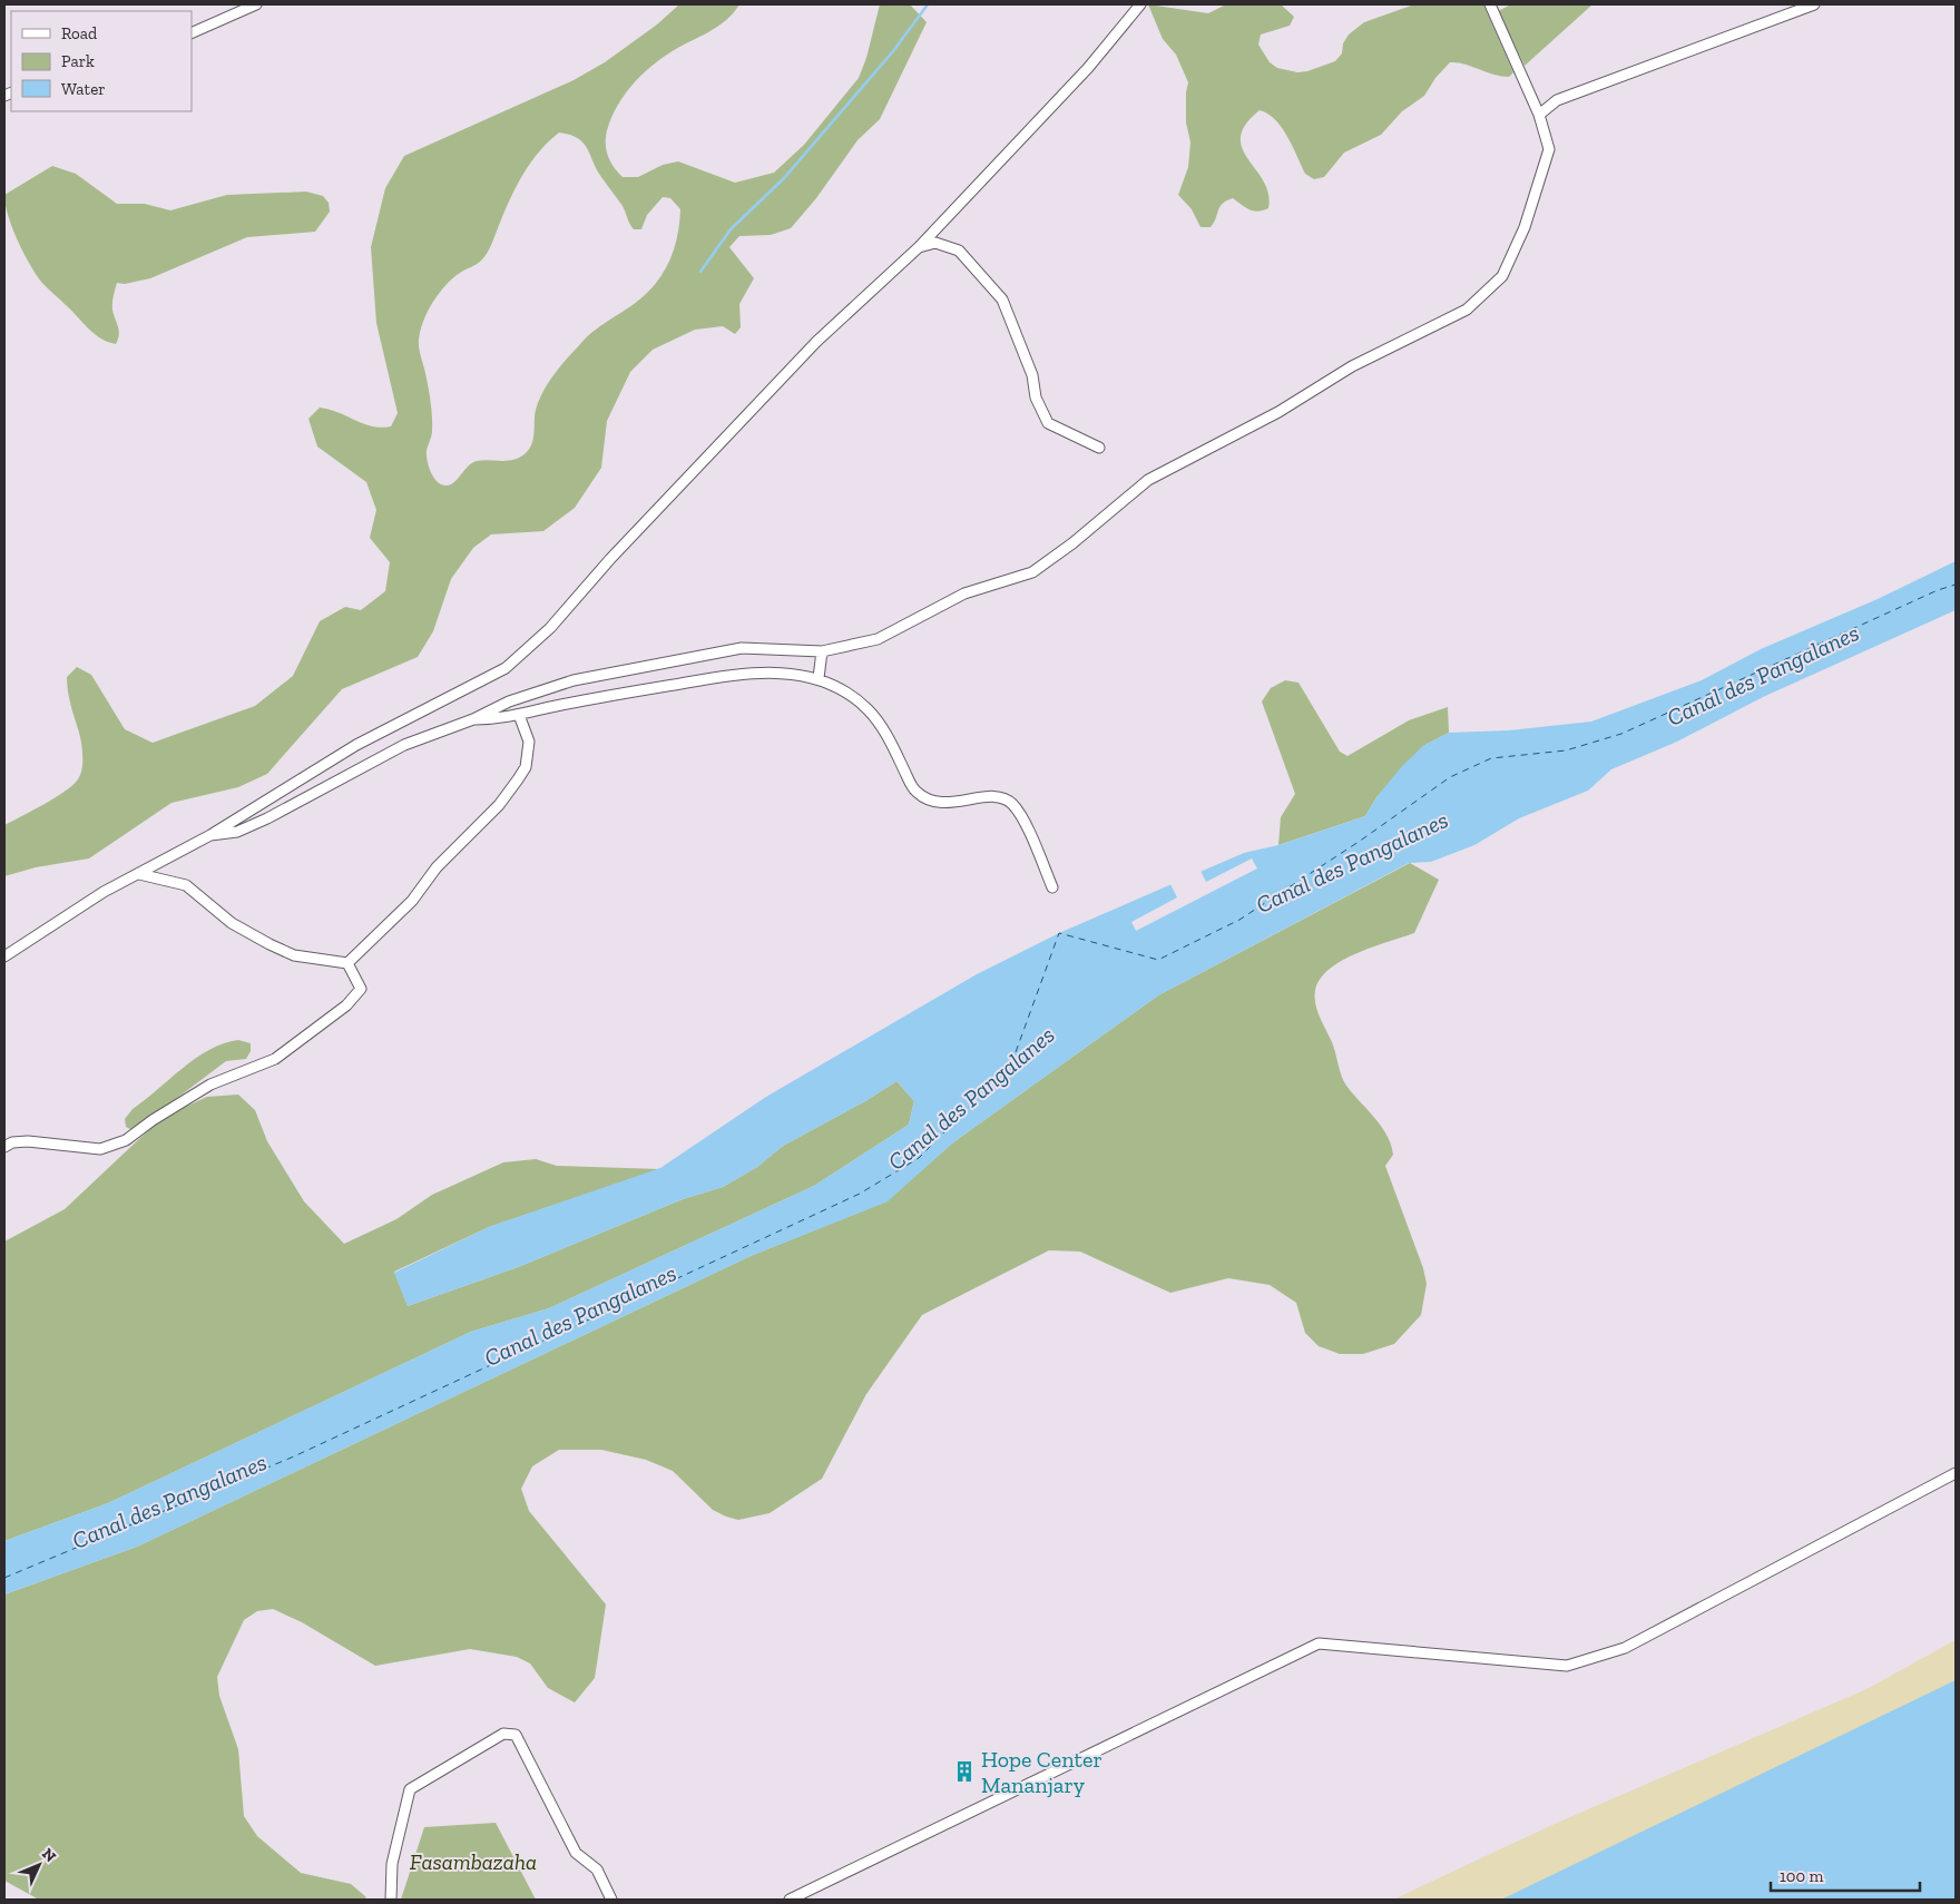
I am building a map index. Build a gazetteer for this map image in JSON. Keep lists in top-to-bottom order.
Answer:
{
  "water": ["Canal des Pangalanes"],
  "parks": ["Fasambazaha"],
  "places": {
    "building": ["Hope Center Mananjary"]
  },
  "legend": ["Road", "Park", "Water"],
  "scale_bar": "100 m",
  "north": "top right"
}
